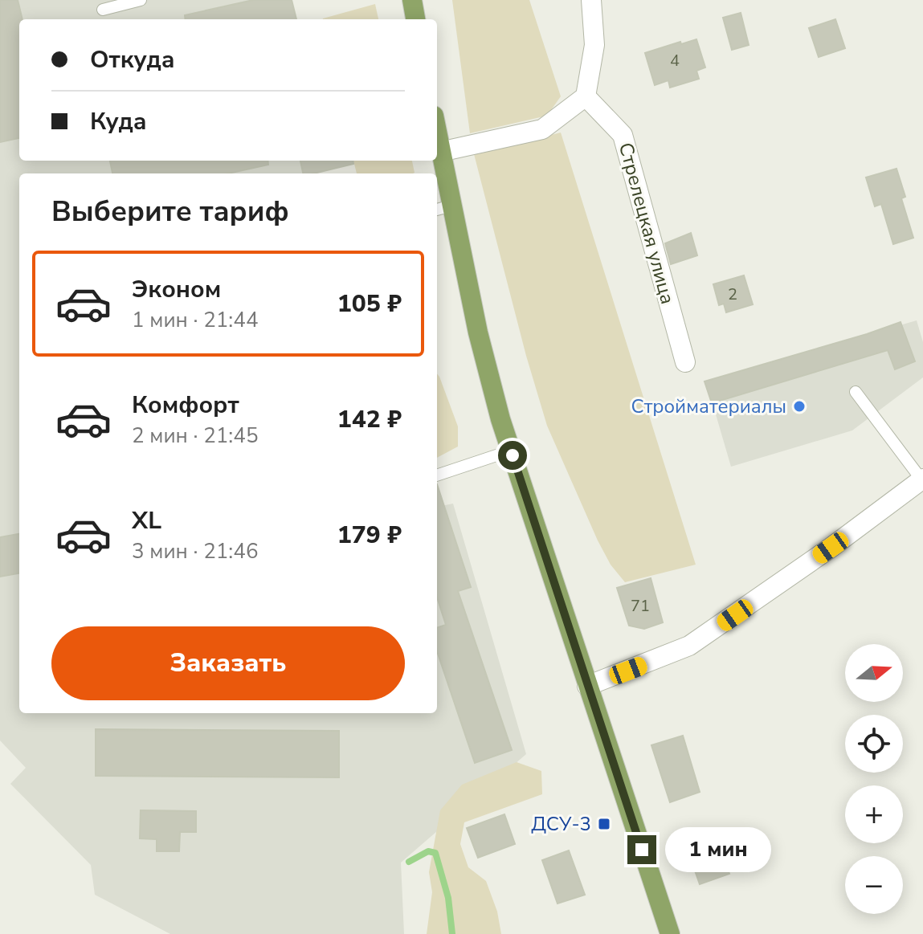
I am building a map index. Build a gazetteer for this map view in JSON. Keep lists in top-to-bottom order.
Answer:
{
  "streets": {
    "street": ["Стрелецкая улица"]
  },
  "places": {
    "other": ["Стройматериалы"],
    "transit": ["ДСУ-3"]
  },
  "house_numbers": ["4", "2", "71"],
  "north": "right",
  "page": {
    "banner": ["Откуда", "Куда"],
    "heading": "Выберите тариф",
    "list": [
      {
        "name": "Эконом",
        "note": "1 мин · 21:44",
        "value": "105 ₽"
      },
      {
        "name": "Комфорт",
        "note": "2 мин · 21:45",
        "value": "142 ₽"
      },
      {
        "name": "XL",
        "note": "3 мин · 21:46",
        "value": "179 ₽"
      }
    ],
    "buttons": "Заказать",
    "map_buttons": ["+", "−"],
    "bubble": "1 мин"
  }
}
